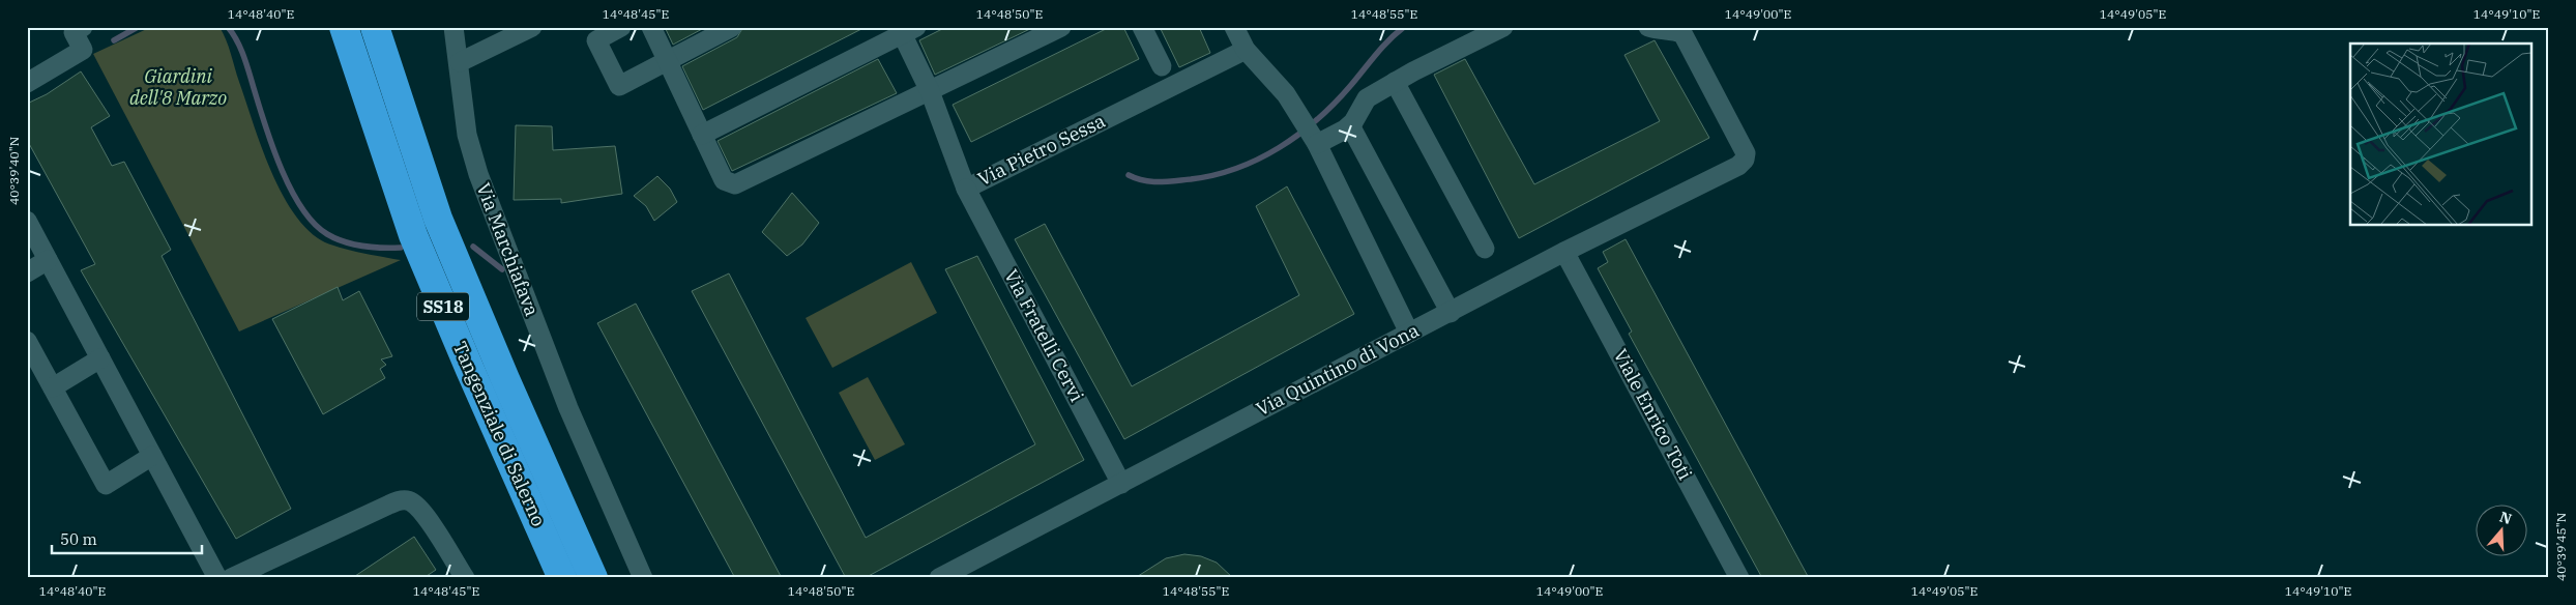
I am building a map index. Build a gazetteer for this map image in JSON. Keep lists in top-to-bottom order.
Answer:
{
  "streets": {
    "highway": ["SS18", "Tangenziale di Salerno"],
    "street": [
      "Via Pietro Sessa",
      "Via Marchiafava",
      "Via Fratelli Cervi",
      "Via Quintino di Vona",
      "Viale Enrico Toti"
    ]
  },
  "crossings": [
    ["Via Pietro Sessa", "Via Fratelli Cervi"],
    ["Via Fratelli Cervi", "Via Quintino di Vona"],
    ["Via Quintino di Vona", "Viale Enrico Toti"]
  ],
  "parks": ["Giardini dell'8 Marzo"],
  "scale_bar": "50 m",
  "north": "top",
  "coordinates": [
    "14°48'40\"E",
    "14°48'45\"E",
    "14°48'50\"E",
    "14°48'55\"E",
    "14°49'00\"E",
    "14°49'05\"E",
    "14°49'10\"E",
    "40°39'40\"N",
    "40°39'45\"N"
  ]
}
